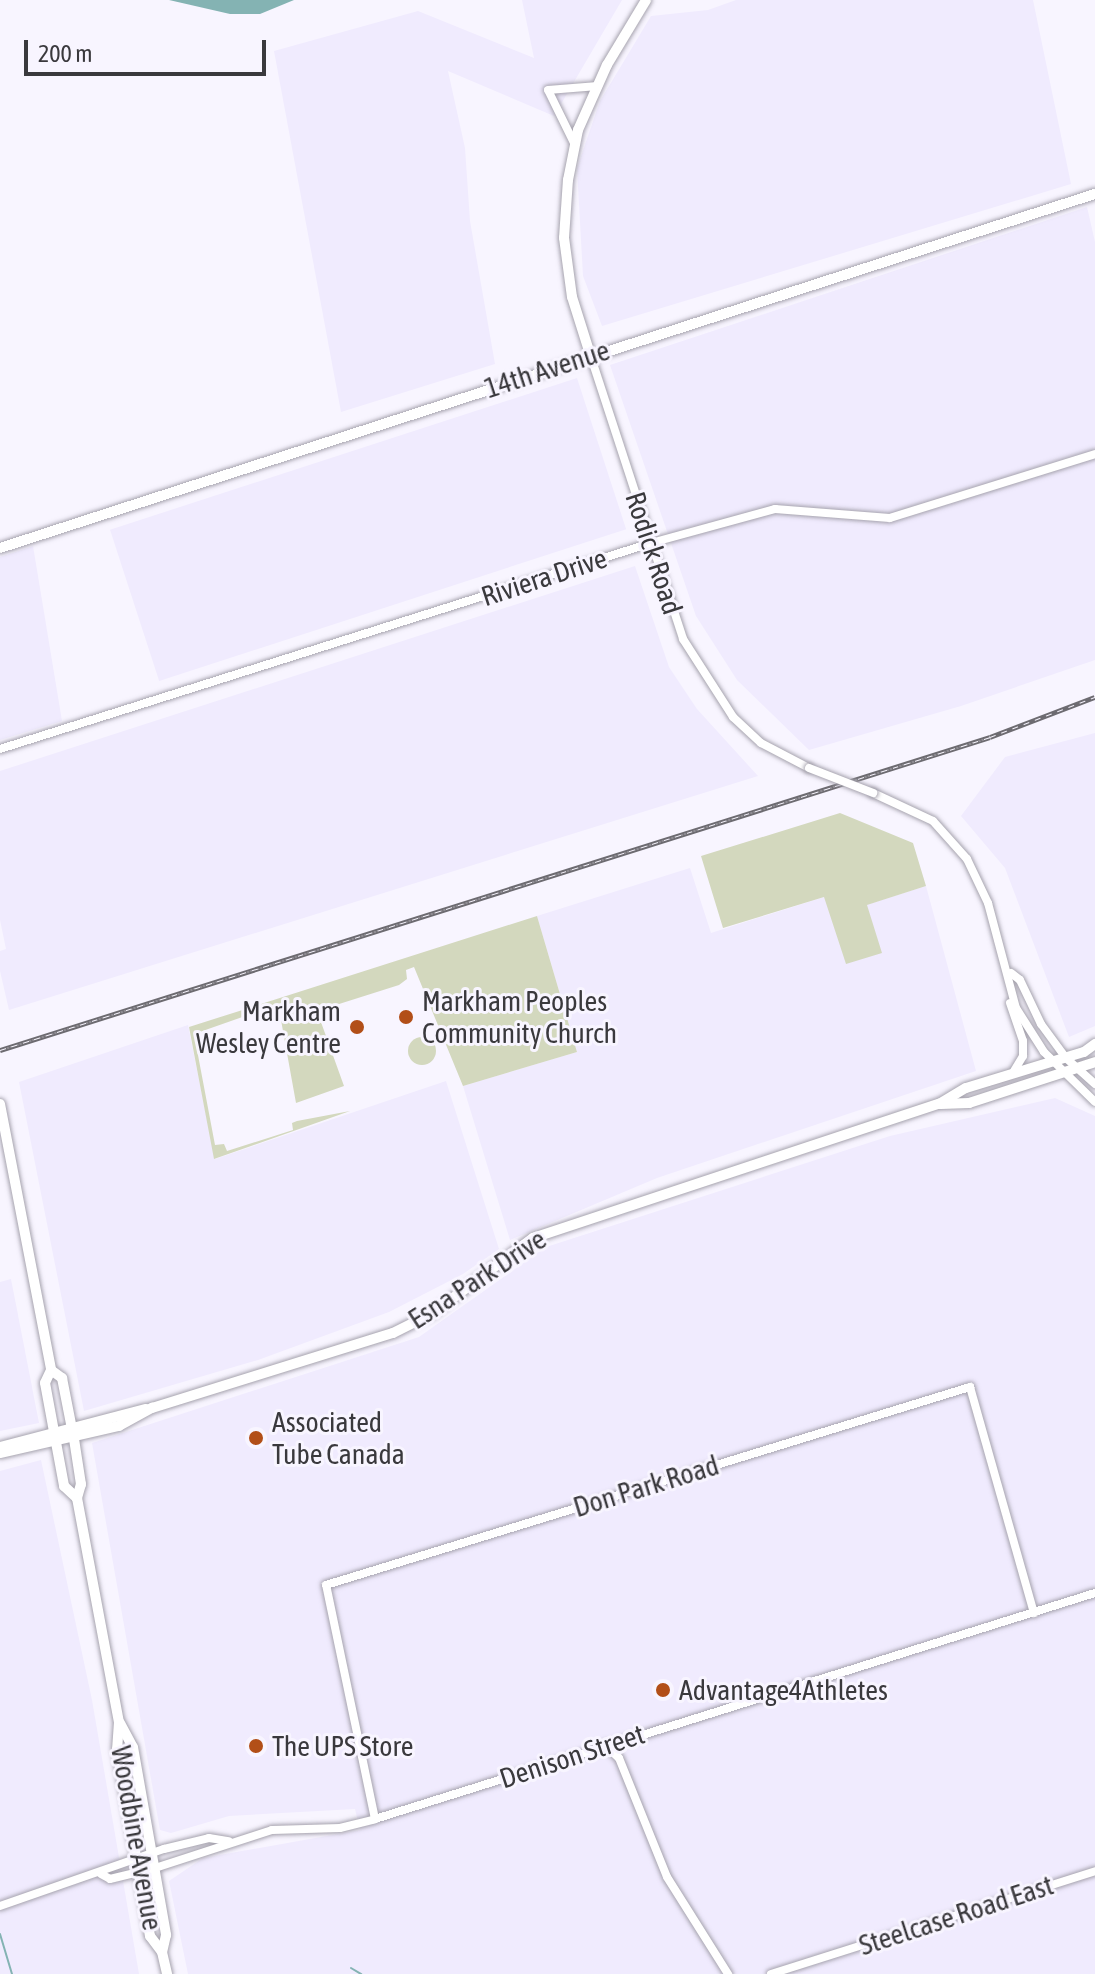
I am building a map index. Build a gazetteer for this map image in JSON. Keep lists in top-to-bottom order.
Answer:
{
  "streets": {
    "main road": [
      "14th Avenue",
      "Rodick Road",
      "Esna Park Drive",
      "Woodbine Avenue"
    ],
    "street": [
      "Riviera Drive",
      "Don Park Road",
      "Denison Street",
      "Steelcase Road East"
    ]
  },
  "crossings": [
    ["14th Avenue", "Rodick Road"],
    ["Rodick Road", "Riviera Drive"],
    ["Rodick Road", "Esna Park Drive"],
    ["Esna Park Drive", "Woodbine Avenue"],
    ["Don Park Road", "Denison Street"],
    ["Denison Street", "Woodbine Avenue"]
  ],
  "places": [
    "Markham Peoples Community Church",
    "Markham Wesley Centre",
    "Associated Tube Canada",
    "Advantage4Athletes",
    "The UPS Store"
  ],
  "scale_bar": "200 m"
}
